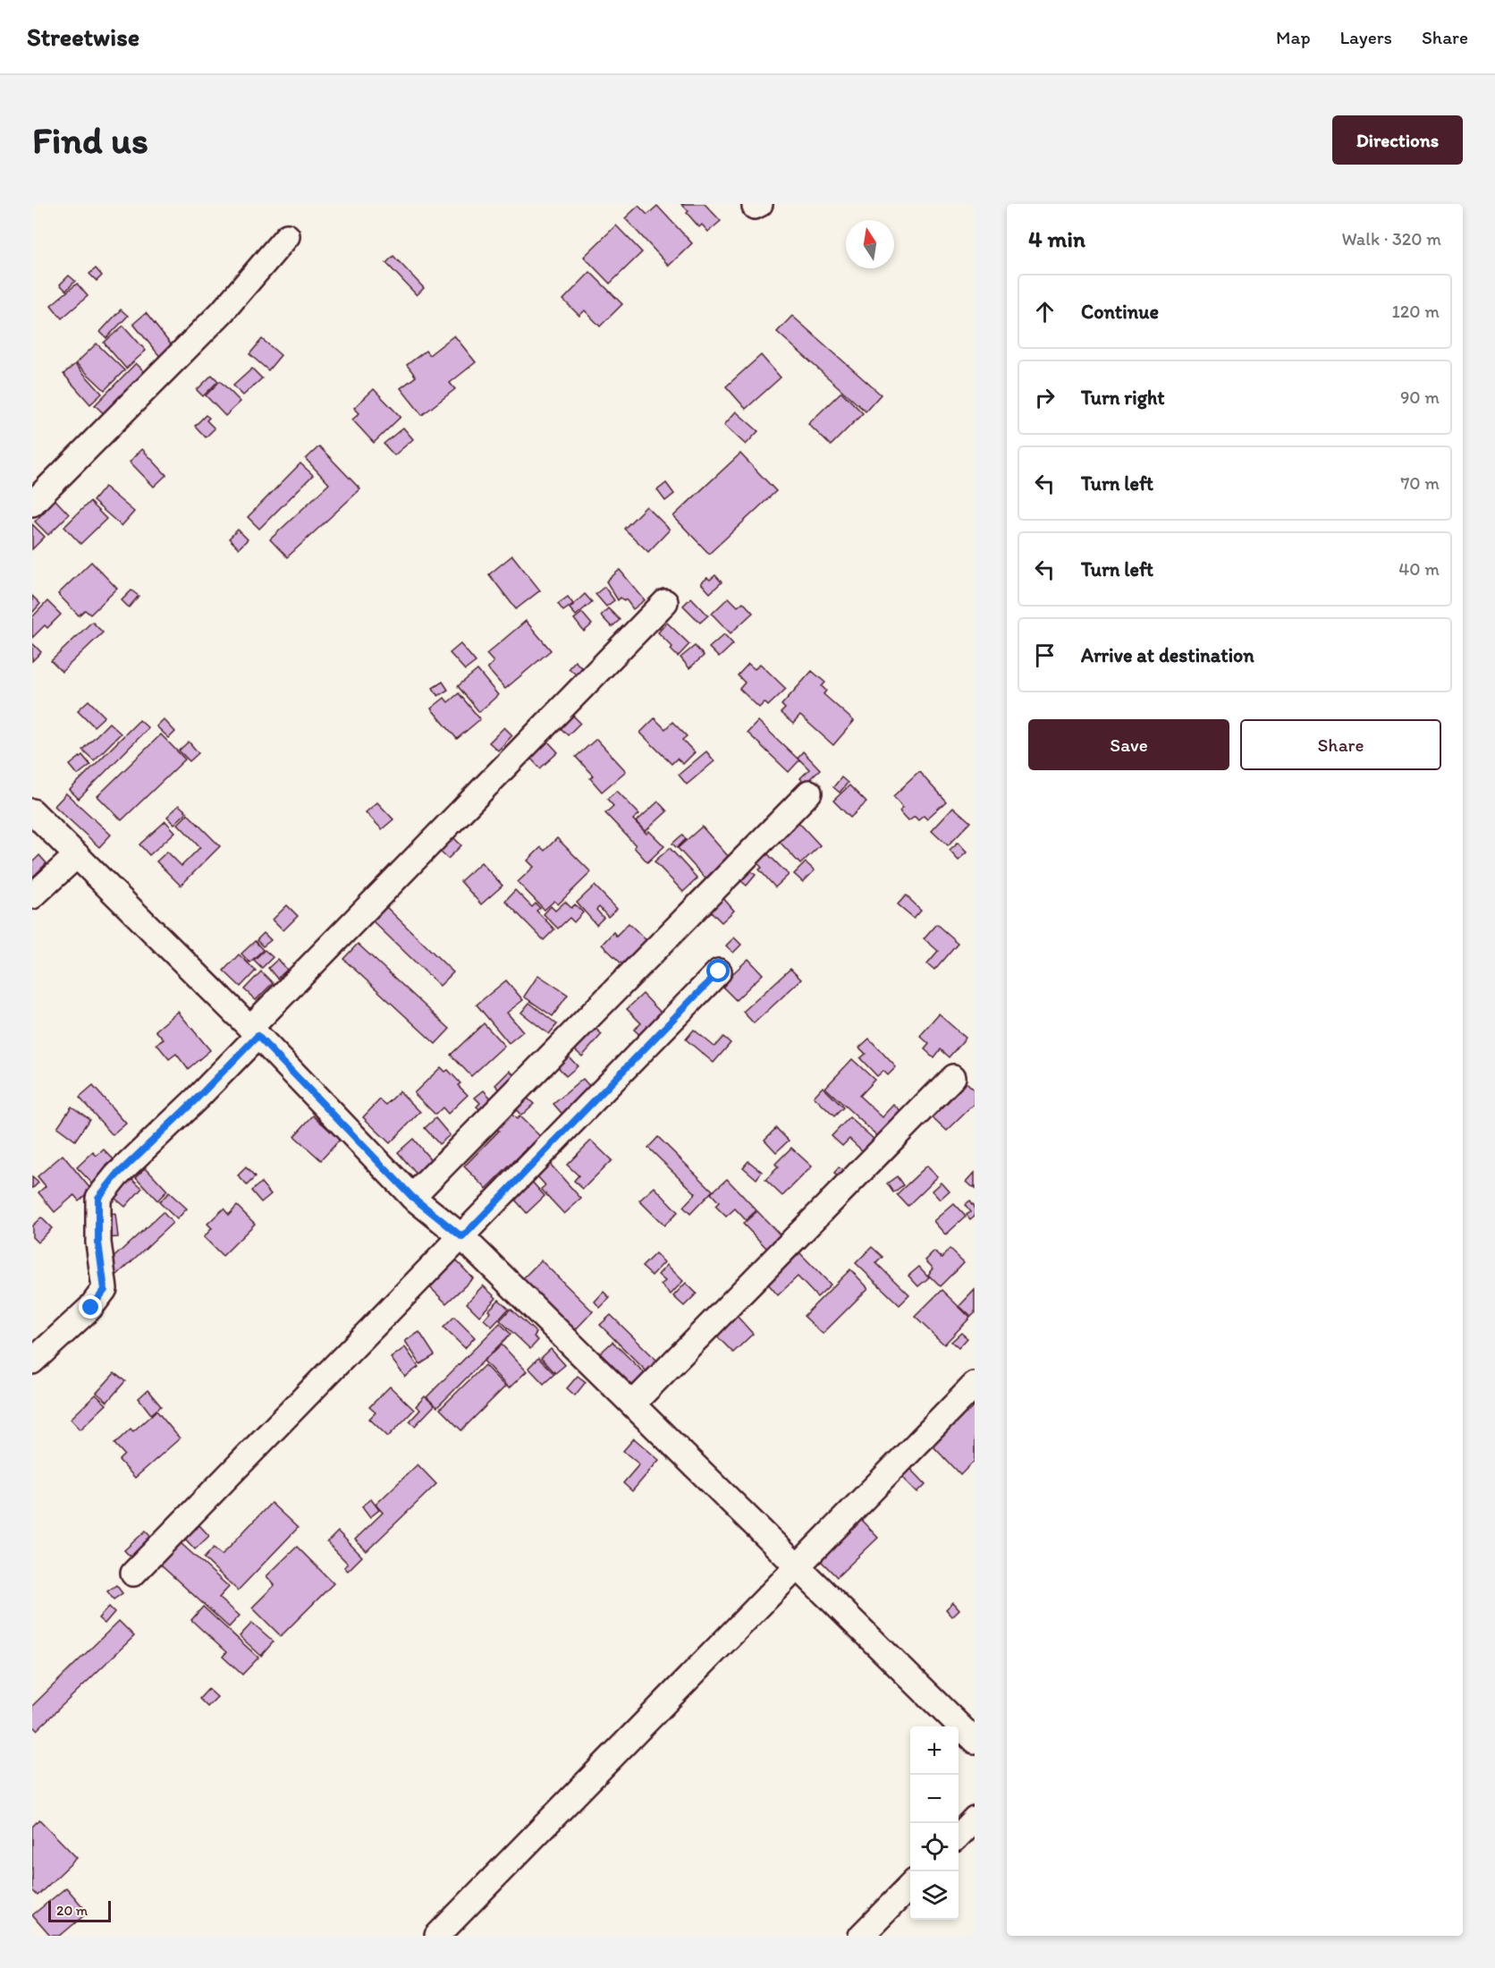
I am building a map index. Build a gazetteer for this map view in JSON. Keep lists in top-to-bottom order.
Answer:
{
  "scale_bar": "20 m",
  "north": "top",
  "page": {
    "header": "Streetwise",
    "nav": ["Map", "Layers", "Share"],
    "buttons": [
      "Directions",
      ["Save", "Share"]
    ],
    "title": "Find us",
    "heading": ["4 min", "Walk · 320 m"],
    "list": [
      ["Continue", "120 m"],
      ["Turn right", "90 m"],
      ["Turn left", "70 m"],
      ["Turn left", "40 m"],
      "Arrive at destination"
    ],
    "map_buttons": ["+", "−"],
    "scale": "20 m"
  }
}
